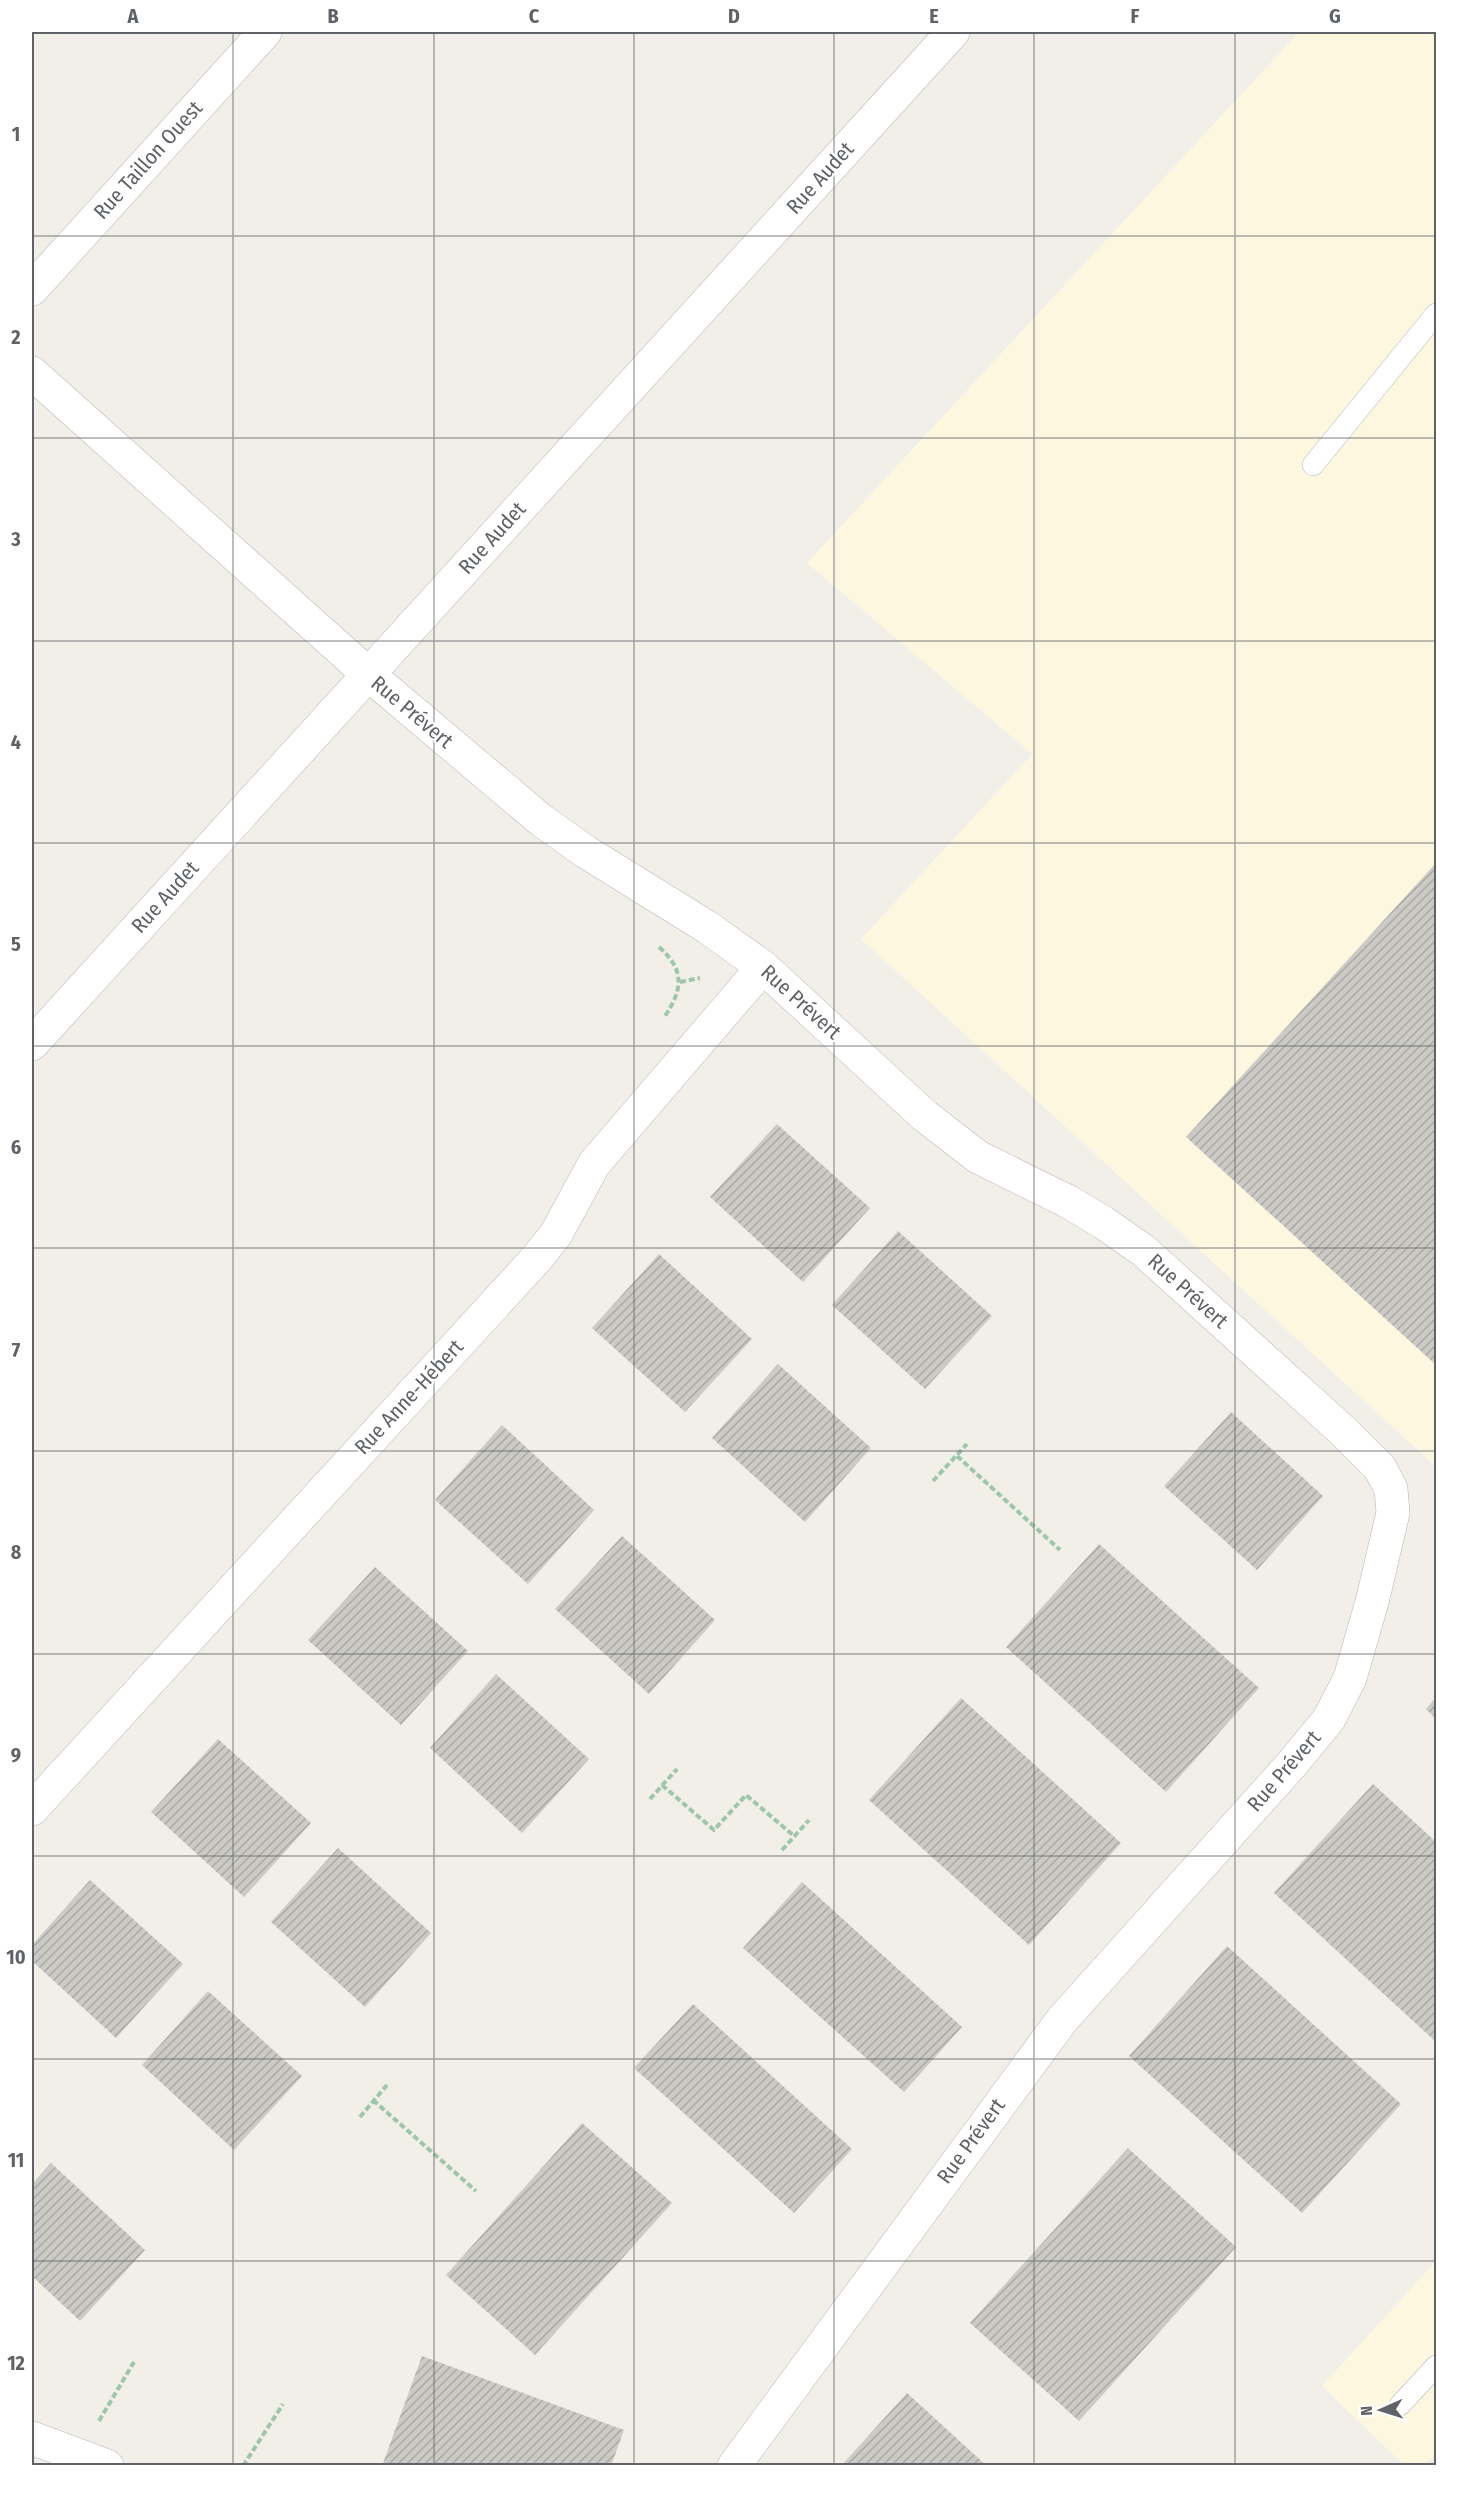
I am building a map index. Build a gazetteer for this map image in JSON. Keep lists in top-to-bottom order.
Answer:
{
  "streets": {
    "street": [
      "Rue Taillon Ouest",
      "Rue Audet",
      "Rue Prévert",
      "Rue Anne-Hébert"
    ]
  },
  "crossings": [
    ["Rue Audet", "Rue Prévert"],
    ["Rue Prévert", "Rue Anne-Hébert"]
  ],
  "north": "left",
  "grid": {
    "columns": [
      "A",
      "B",
      "C",
      "D",
      "E",
      "F",
      "G"
    ],
    "rows": [
      "1",
      "2",
      "3",
      "4",
      "5",
      "6",
      "7",
      "8",
      "9",
      "10",
      "11",
      "12"
    ]
  }
}
